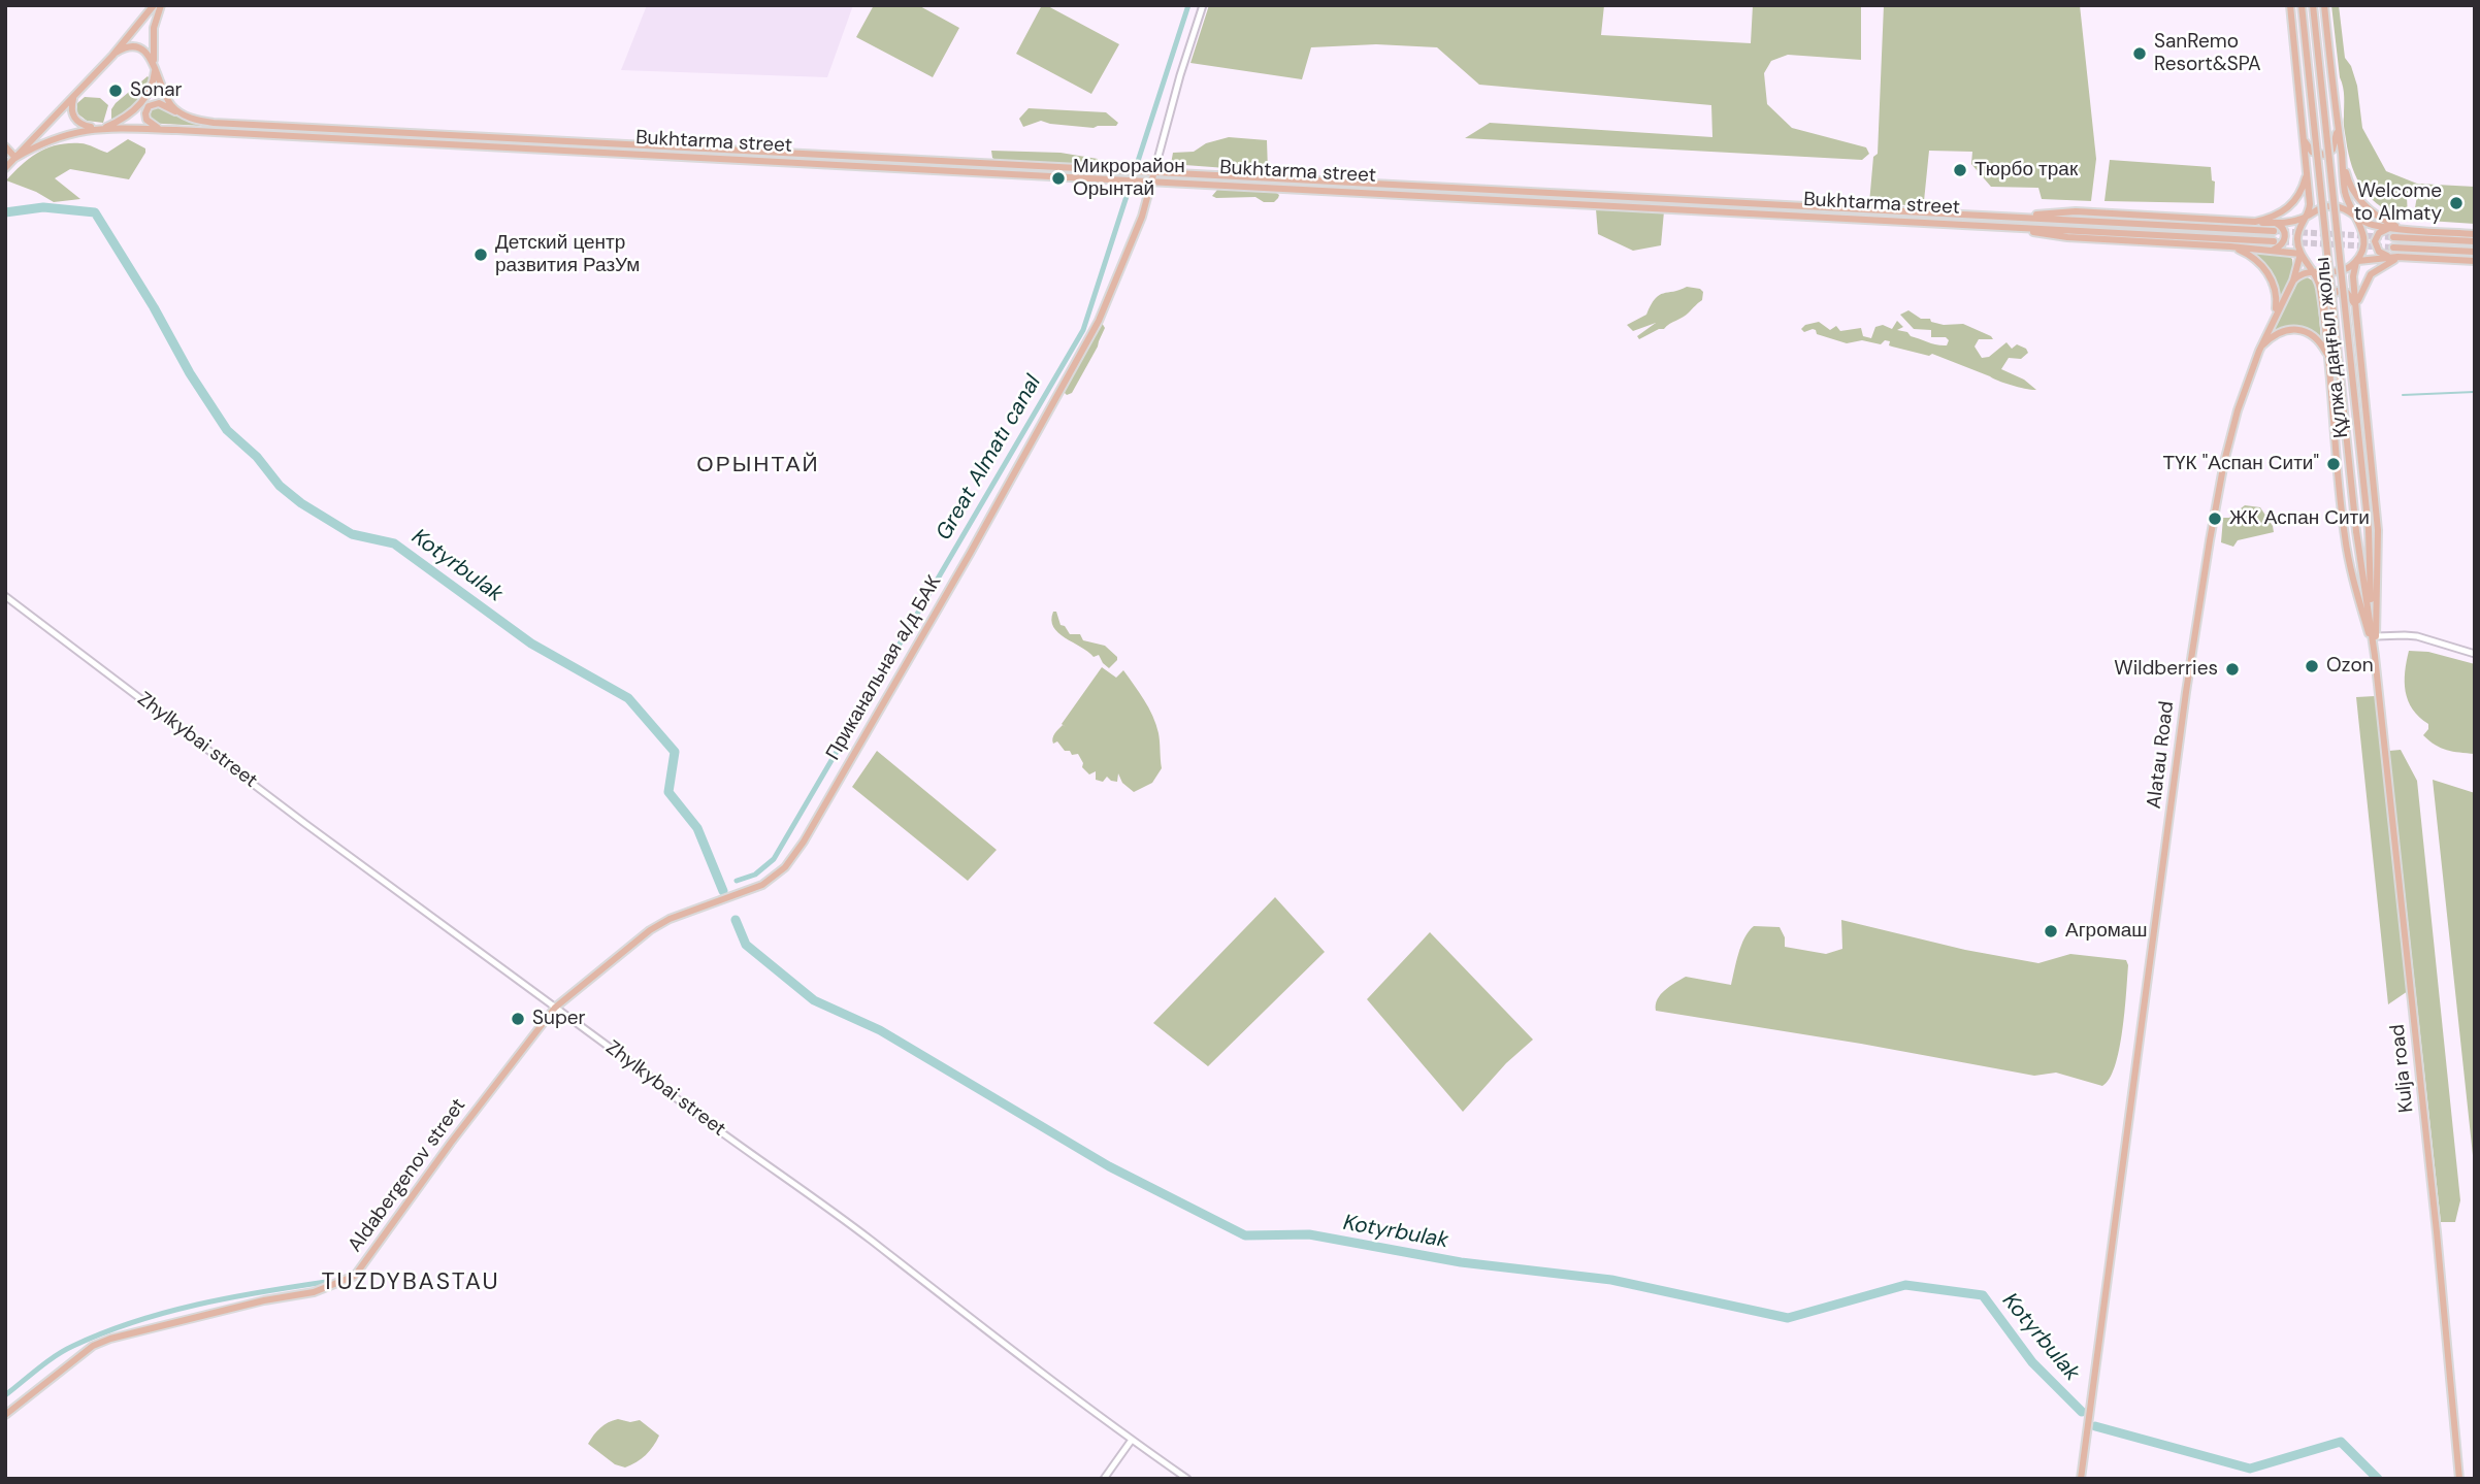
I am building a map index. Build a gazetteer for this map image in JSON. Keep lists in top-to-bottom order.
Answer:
{
  "streets": {
    "main road": [
      "Bukhtarma street",
      "Құлжа даңғыл жолы",
      "Приканальная а/д БАК",
      "Alatau Road",
      "Kulja road",
      "Aldabergenov street"
    ],
    "street": ["Zhylkybai street"]
  },
  "crossings": [
    ["Bukhtarma street", "Приканальная а/д БАК"],
    ["Приканальная а/д БАК", "Aldabergenov street"],
    ["Zhylkybai street", "Aldabergenov street"]
  ],
  "districts": ["ОРЫНТАЙ", "TUZDYBASTAU"],
  "water": ["Great Almatı canal", "Kotyrbulak"],
  "places": [
    "SanRemo Resort&SPA",
    "Sonar",
    "Тюрбо трак",
    "Микрорайон Орынтай",
    "Welcome to Almaty",
    "Детский центр развития РазУм",
    "ТҮК \"Аспан Сити\"",
    "ЖК Аспан Сити",
    "Ozon",
    "Wildberries",
    "Агромаш",
    "Super"
  ]
}
